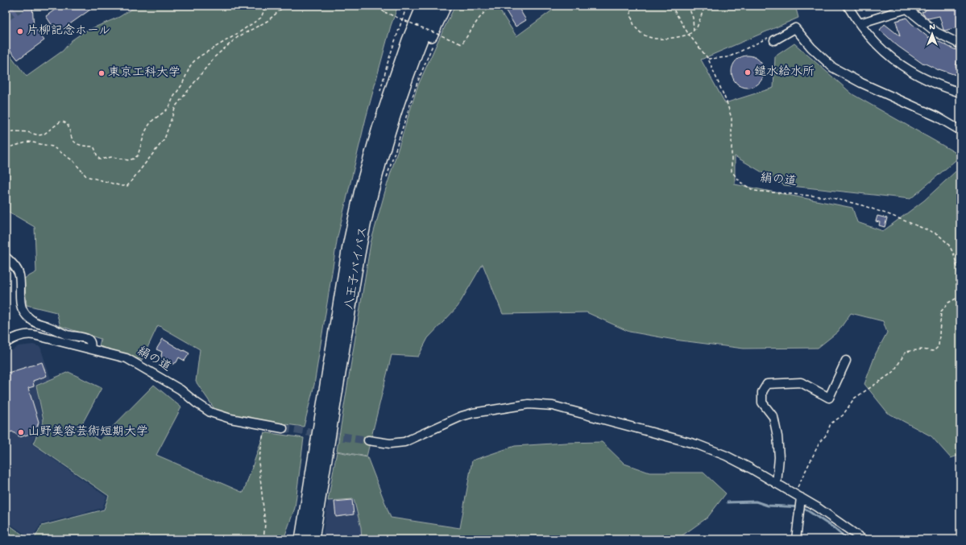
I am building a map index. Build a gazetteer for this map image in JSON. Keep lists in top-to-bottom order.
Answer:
{
  "streets": {
    "highway": ["八王子バイパス"],
    "street": ["絹の道"]
  },
  "places": [
    "片柳記念ホール",
    "鑓水給水所",
    "東京工科大学",
    "山野美容芸術短期大学"
  ],
  "north": "top"
}
